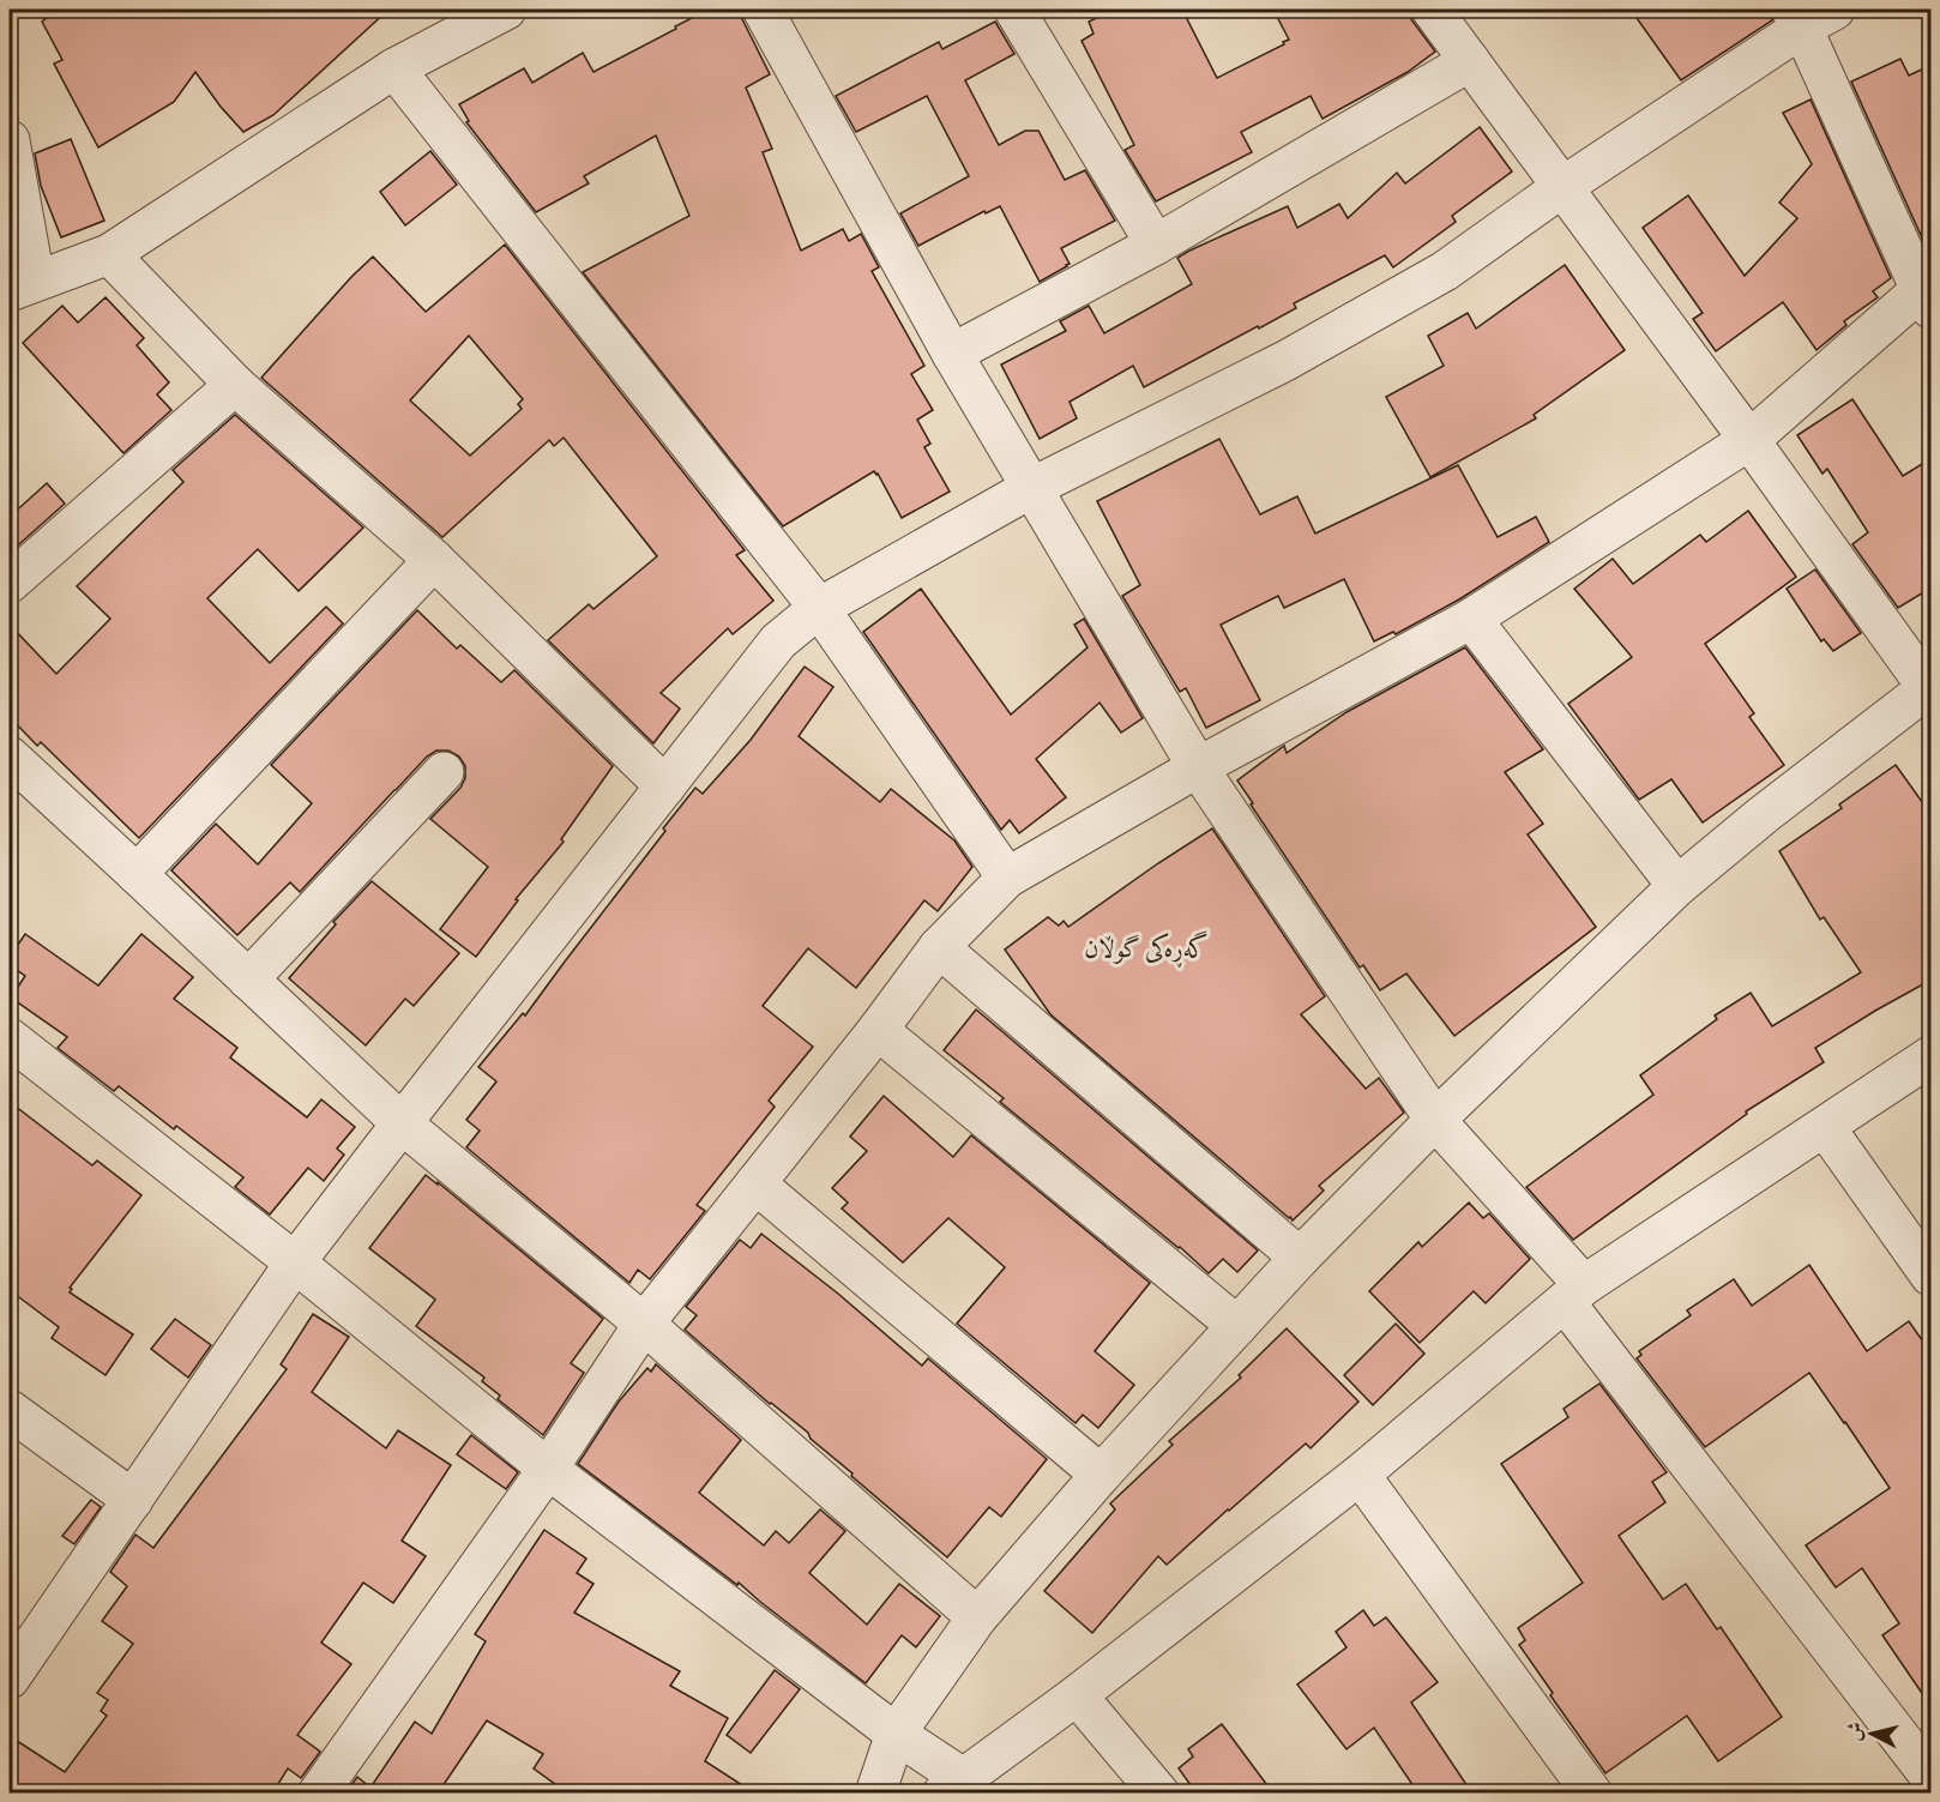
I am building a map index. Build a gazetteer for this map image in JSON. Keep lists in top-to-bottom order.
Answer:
{
  "districts": ["گەڕەکی گوڵان"],
  "north": "left"
}
